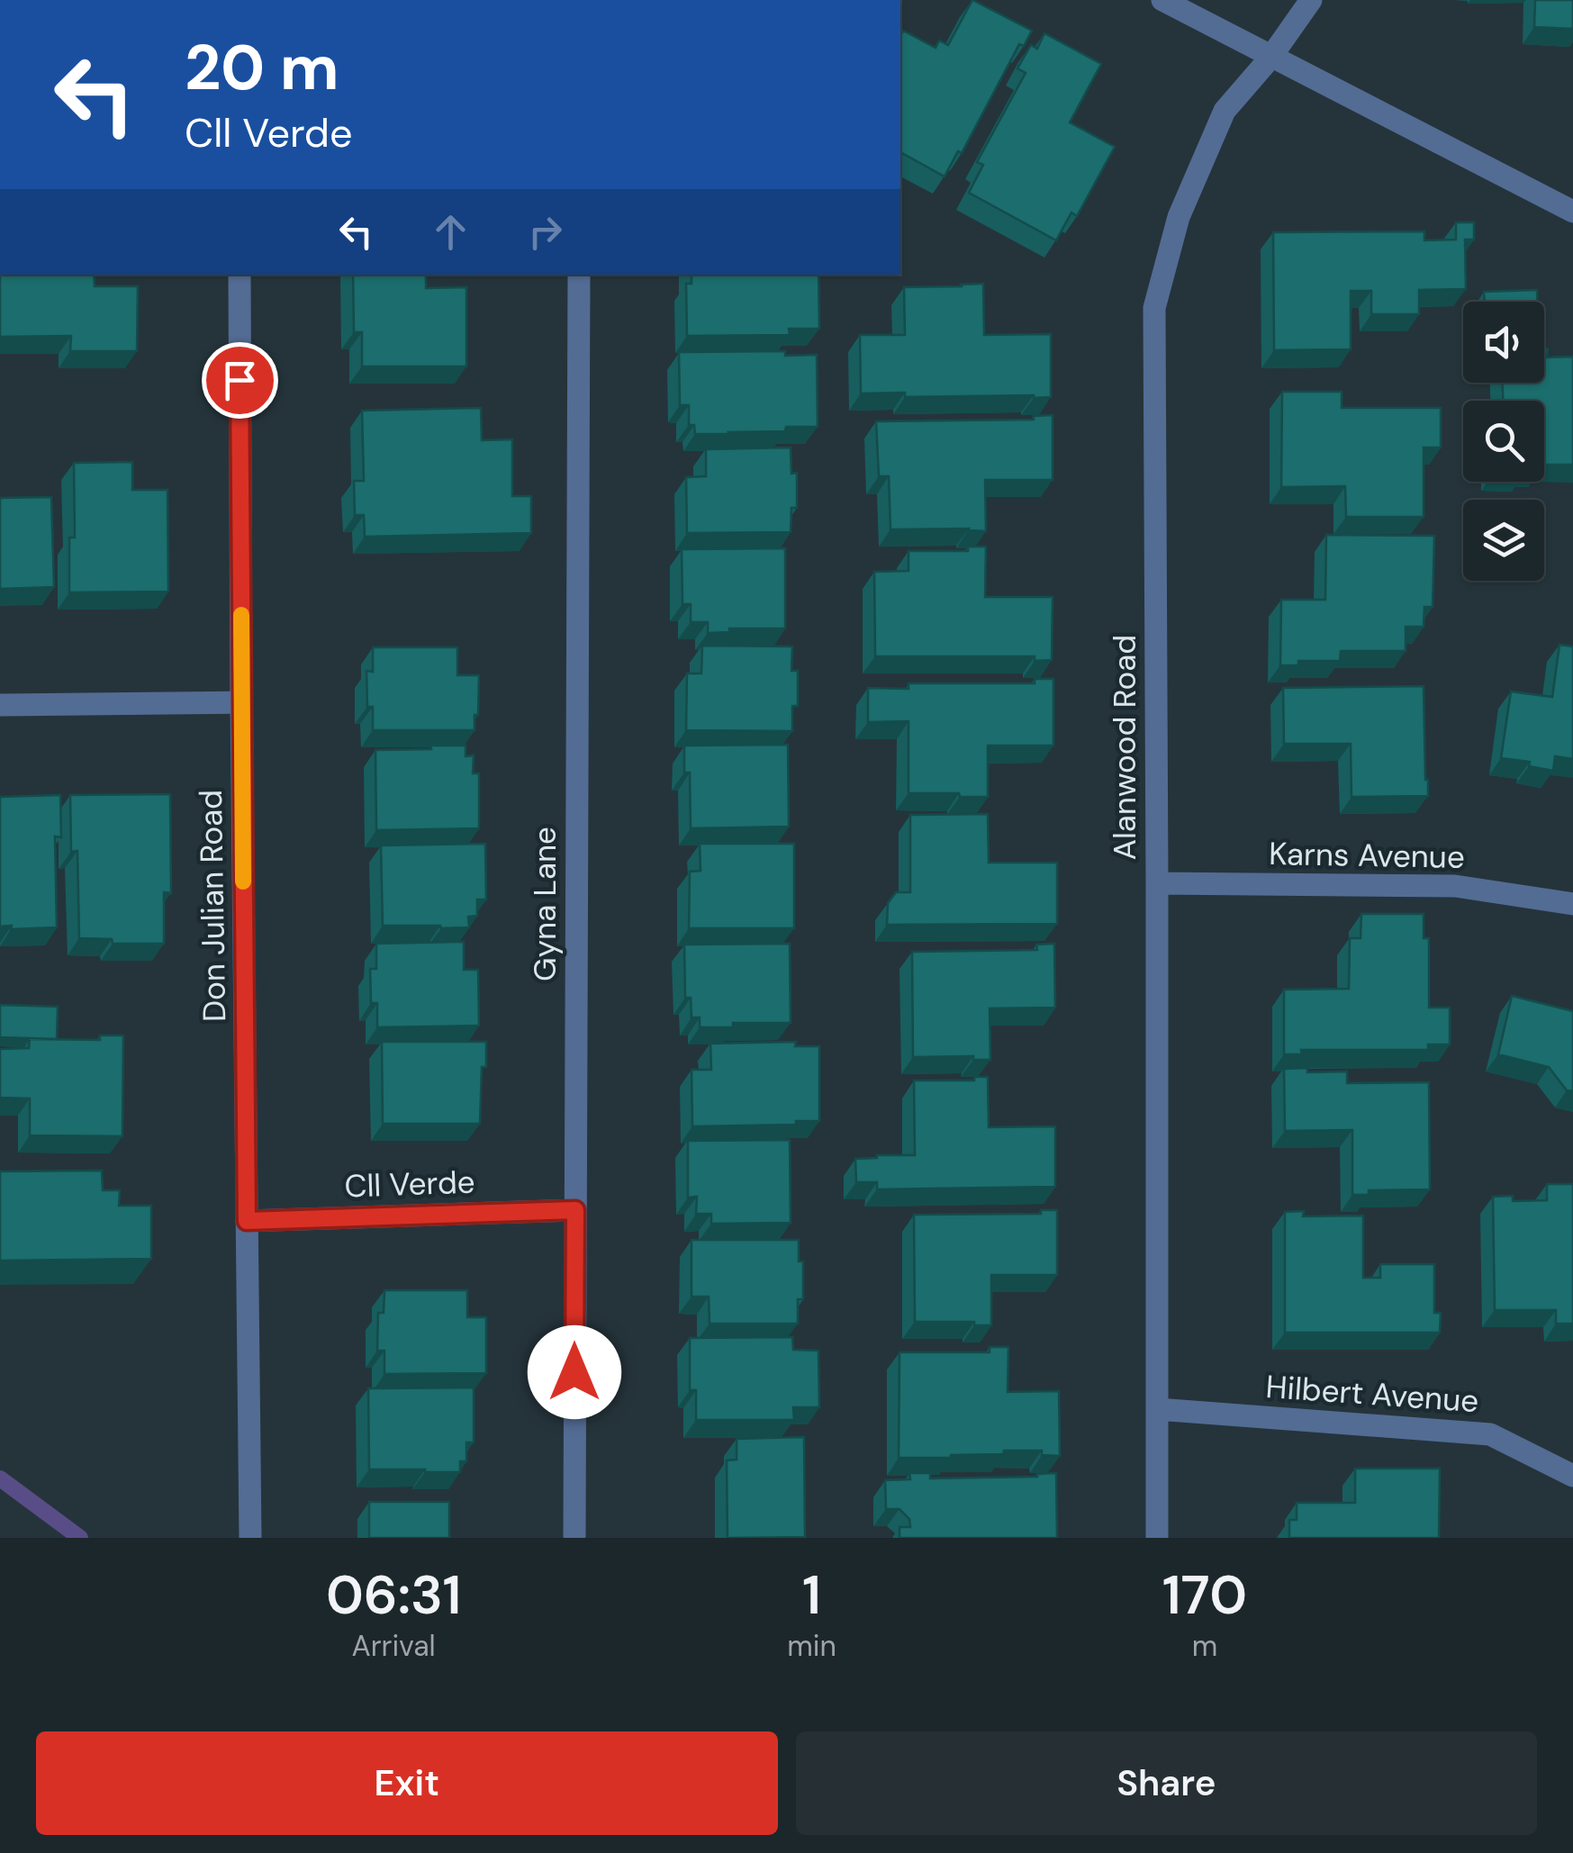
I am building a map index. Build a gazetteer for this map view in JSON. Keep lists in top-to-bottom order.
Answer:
{
  "streets": {
    "street": [
      "Alanwood Road",
      "Karns Avenue",
      "Gyna Lane",
      "Don Julian Road",
      "Cll Verde",
      "Hilbert Avenue"
    ]
  },
  "crossings": [
    ["Alanwood Road", "Karns Avenue"],
    ["Alanwood Road", "Hilbert Avenue"],
    ["Gyna Lane", "Cll Verde"],
    ["Don Julian Road", "Cll Verde"]
  ],
  "page": {
    "turn": ["20 m", "Cll Verde"],
    "eta": [
      "06:31",
      "Arrival",
      "1",
      "min",
      "170",
      "m"
    ],
    "buttons": ["Exit", "Share"]
  }
}
